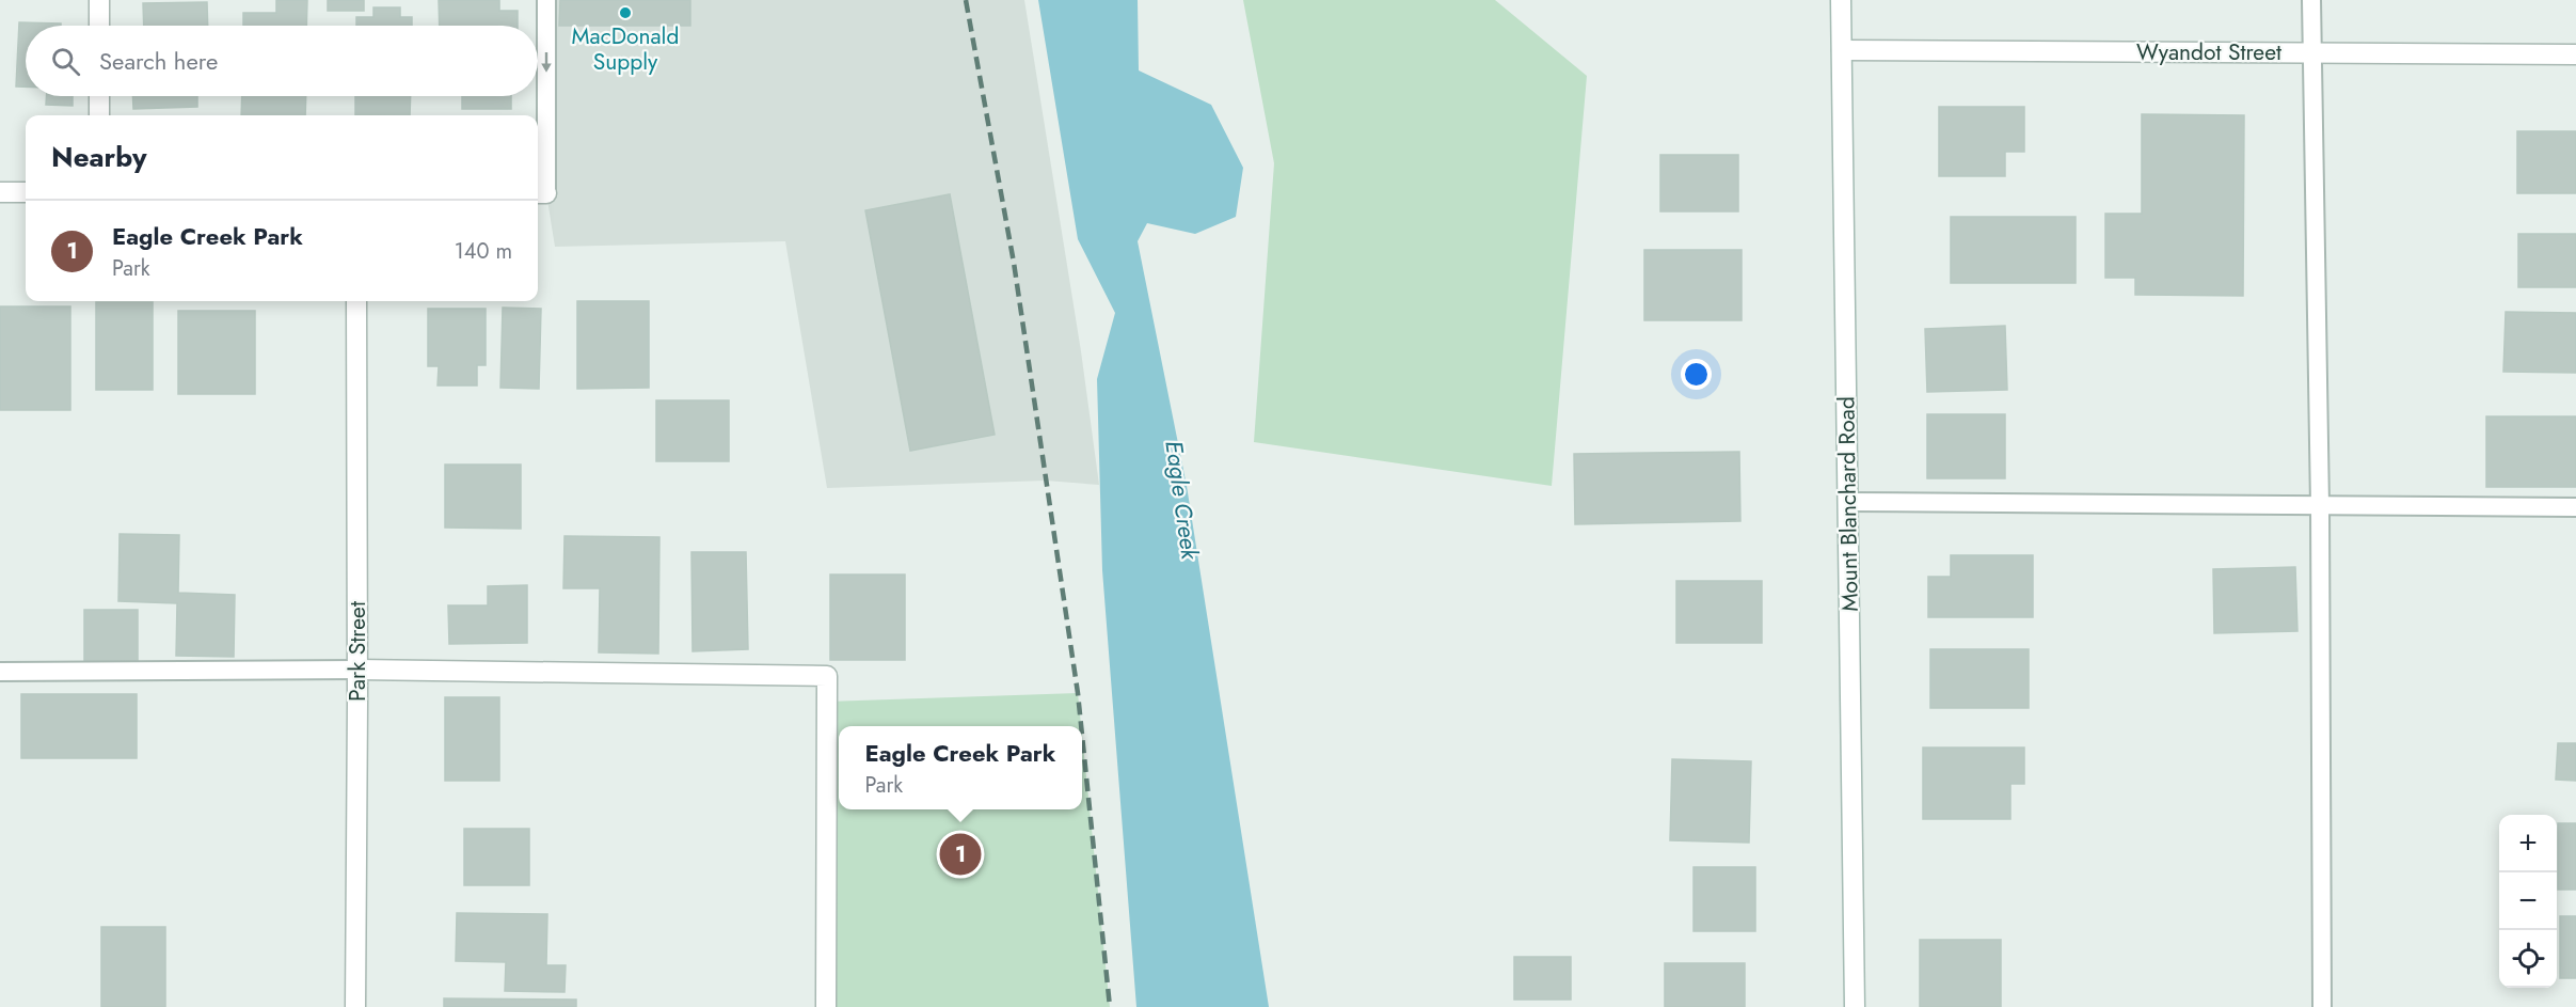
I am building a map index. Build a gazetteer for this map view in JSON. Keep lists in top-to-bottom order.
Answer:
{
  "streets": {
    "street": ["Wyandot Street", "Mount Blanchard Road", "Park Street"]
  },
  "crossings": [
    ["Wyandot Street", "Mount Blanchard Road"]
  ],
  "water": ["Eagle Creek"],
  "places": ["MacDonald Supply"],
  "page": {
    "search": "Search here",
    "heading": "Nearby",
    "list": [
      {
        "mark": "1",
        "name": "Eagle Creek Park",
        "note": "Park",
        "value": "140 m"
      }
    ],
    "popup": ["Eagle Creek Park", "Park"],
    "map_buttons": ["+", "−"],
    "pins": "1"
  }
}
